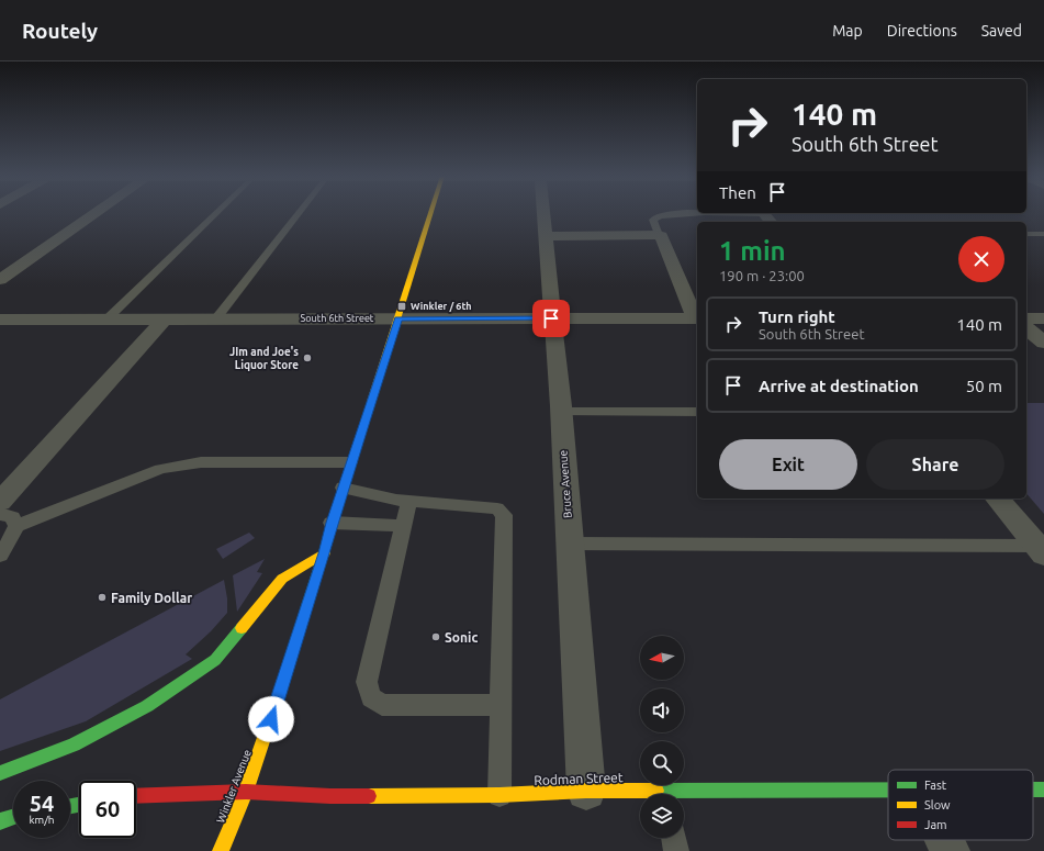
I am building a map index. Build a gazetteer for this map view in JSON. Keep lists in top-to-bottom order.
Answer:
{
  "streets": {
    "main road": ["Rodman Street", "Winkler Avenue"],
    "street": ["South 6th Street", "Bruce Avenue"]
  },
  "crossings": [
    ["South 6th Street", "Bruce Avenue"],
    ["South 6th Street", "Winkler Avenue"],
    ["Bruce Avenue", "Rodman Street"],
    ["Rodman Street", "Winkler Avenue"]
  ],
  "places": {
    "transit": ["Winkler / 6th"],
    "other": ["JIm and Joe's Liquor Store", "Family Dollar", "Sonic"]
  },
  "legend": ["Fast", "Slow", "Jam"],
  "north": "left",
  "page": {
    "header": "Routely",
    "nav": ["Map", "Directions", "Saved"],
    "turn": ["140 m", "South 6th Street"],
    "then": "Then",
    "heading": ["1 min", "190 m · 23:00"],
    "list": [
      {
        "name": "Turn right",
        "note": "South 6th Street",
        "value": "140 m"
      },
      {
        "name": "Arrive at destination",
        "value": "50 m"
      }
    ],
    "buttons": ["Exit", "Share"],
    "speed": "54 km/h",
    "limit": "60"
  }
}
